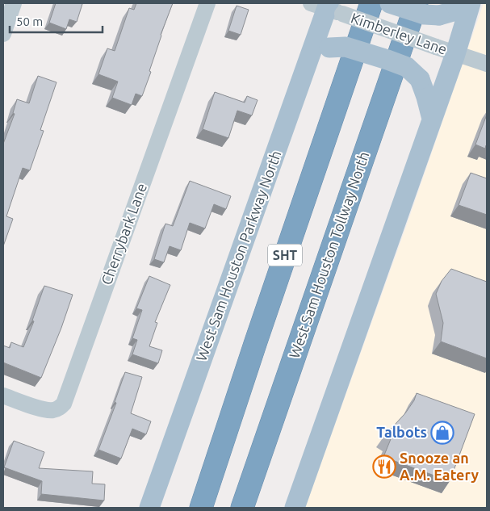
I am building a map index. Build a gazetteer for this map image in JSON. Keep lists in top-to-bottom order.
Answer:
{
  "streets": {
    "highway": ["SHT", "West Sam Houston Tollway North"],
    "main road": ["West Sam Houston Parkway North"],
    "street": ["Kimberley Lane", "Cherrybark Lane"]
  },
  "crossings": [
    ["Kimberley Lane", "West Sam Houston Parkway North"]
  ],
  "places": {
    "shop": ["Talbots"],
    "restaurant": ["Snooze an A.M. Eatery"]
  },
  "scale_bar": "50 m"
}
